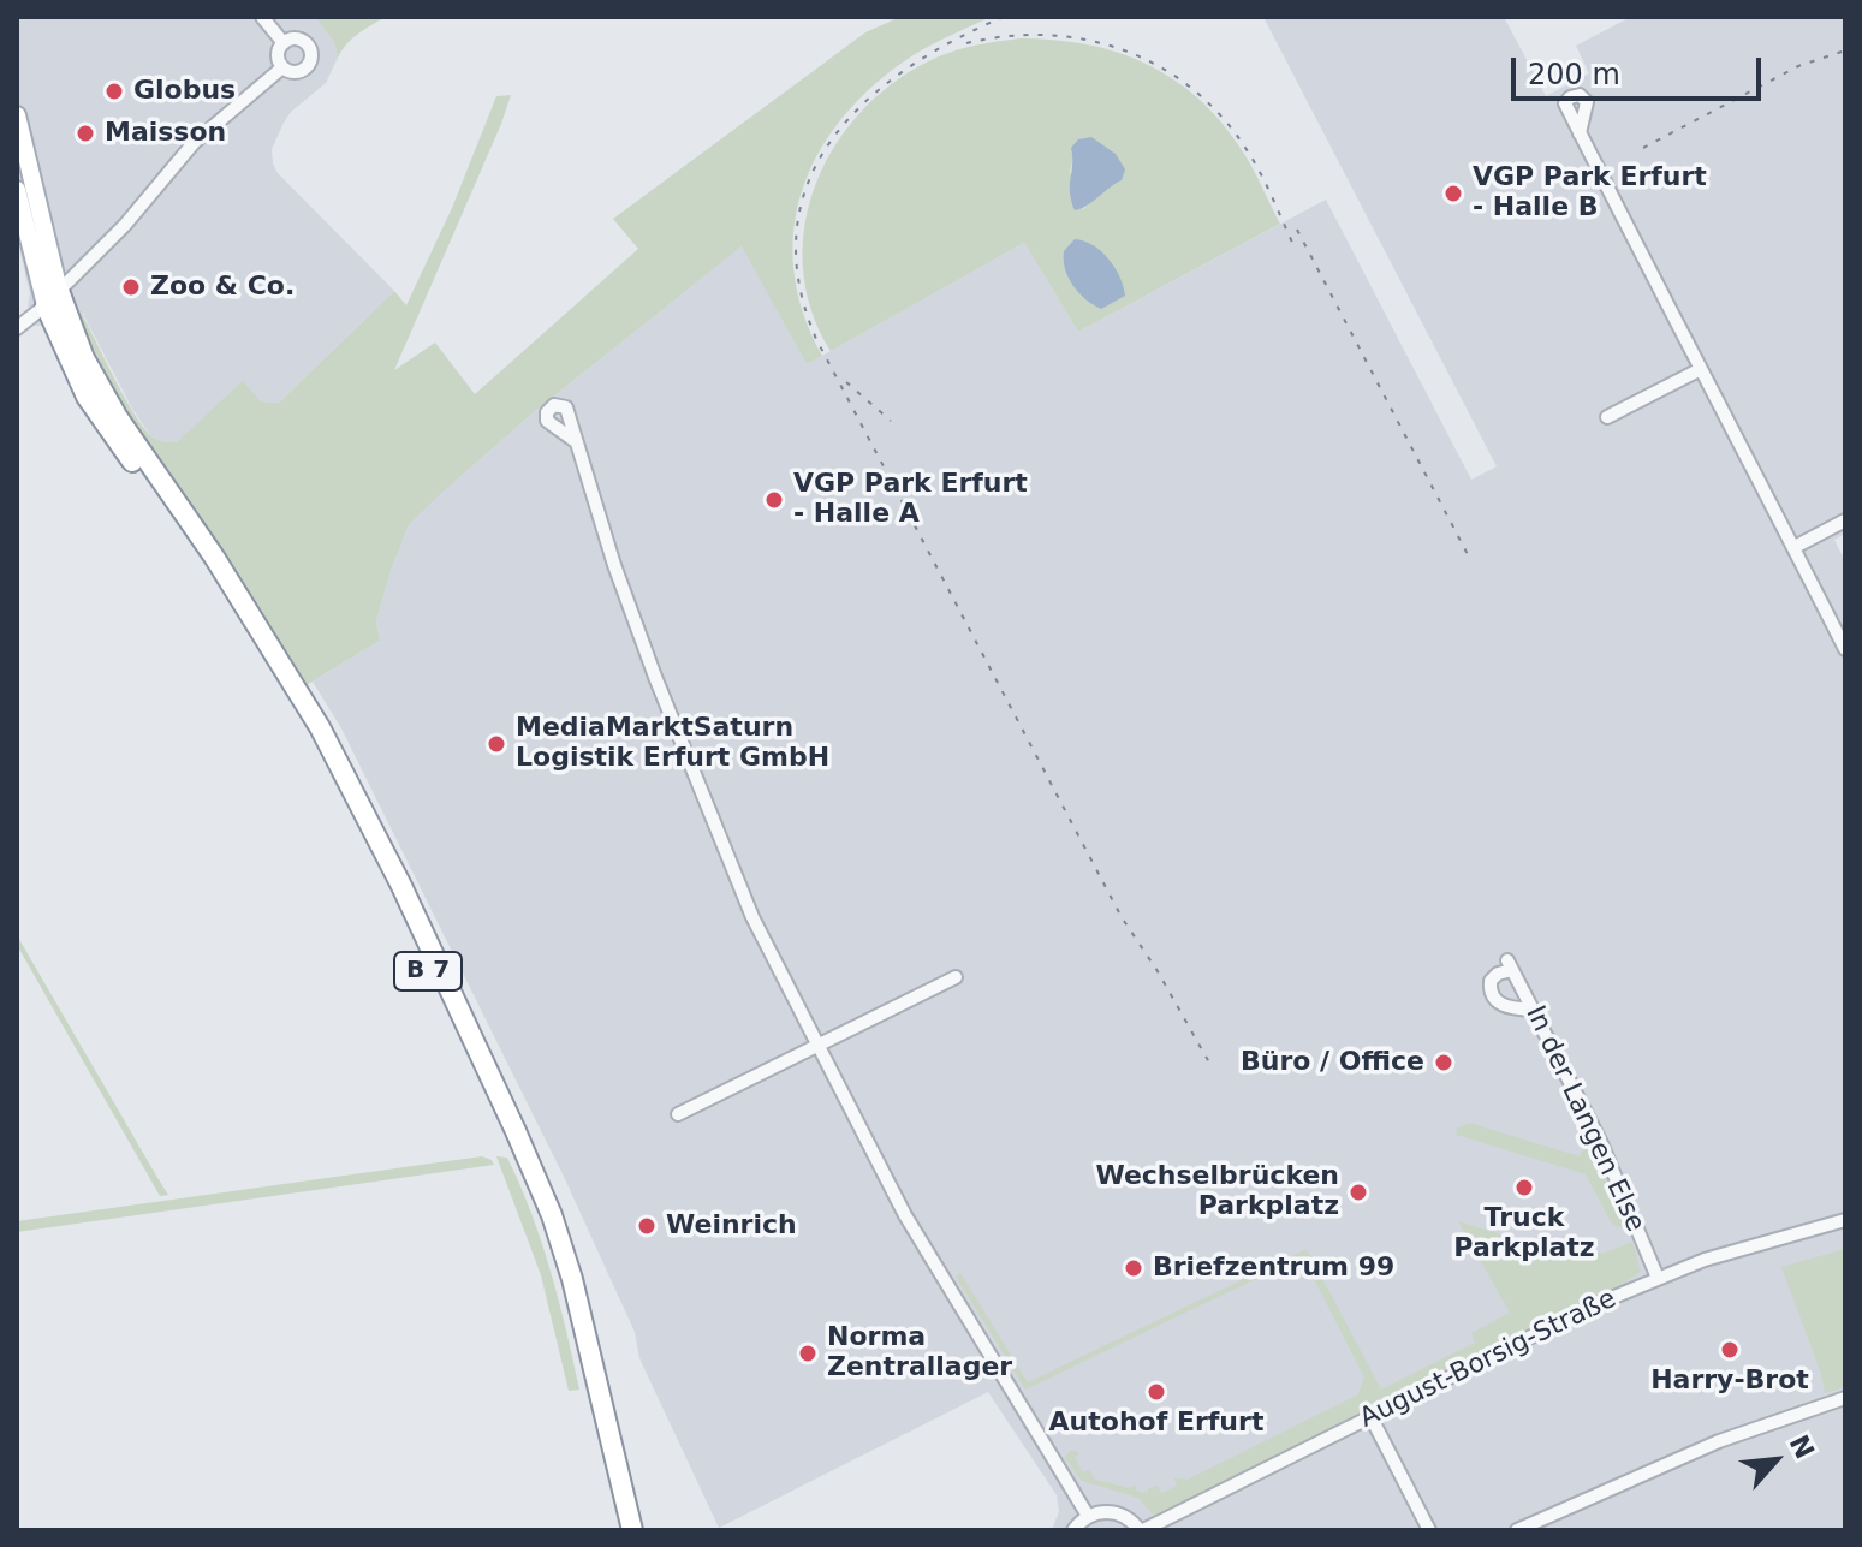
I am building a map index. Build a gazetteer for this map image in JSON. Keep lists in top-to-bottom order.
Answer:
{
  "streets": {
    "highway": ["B 7"],
    "street": ["In der Langen Else", "August-Borsig-Straße"]
  },
  "crossings": [
    ["In der Langen Else", "August-Borsig-Straße"]
  ],
  "places": [
    "Globus",
    "Maisson",
    "VGP Park Erfurt - Halle B",
    "Zoo & Co.",
    "VGP Park Erfurt - Halle A",
    "MediaMarktSaturn Logistik Erfurt GmbH",
    "Büro / Office",
    "Truck Parkplatz",
    "Wechselbrücken Parkplatz",
    "Weinrich",
    "Briefzentrum 99",
    "Harry-Brot",
    "Norma Zentrallager",
    "Autohof Erfurt"
  ],
  "scale_bar": "200 m",
  "north": "top right"
}
